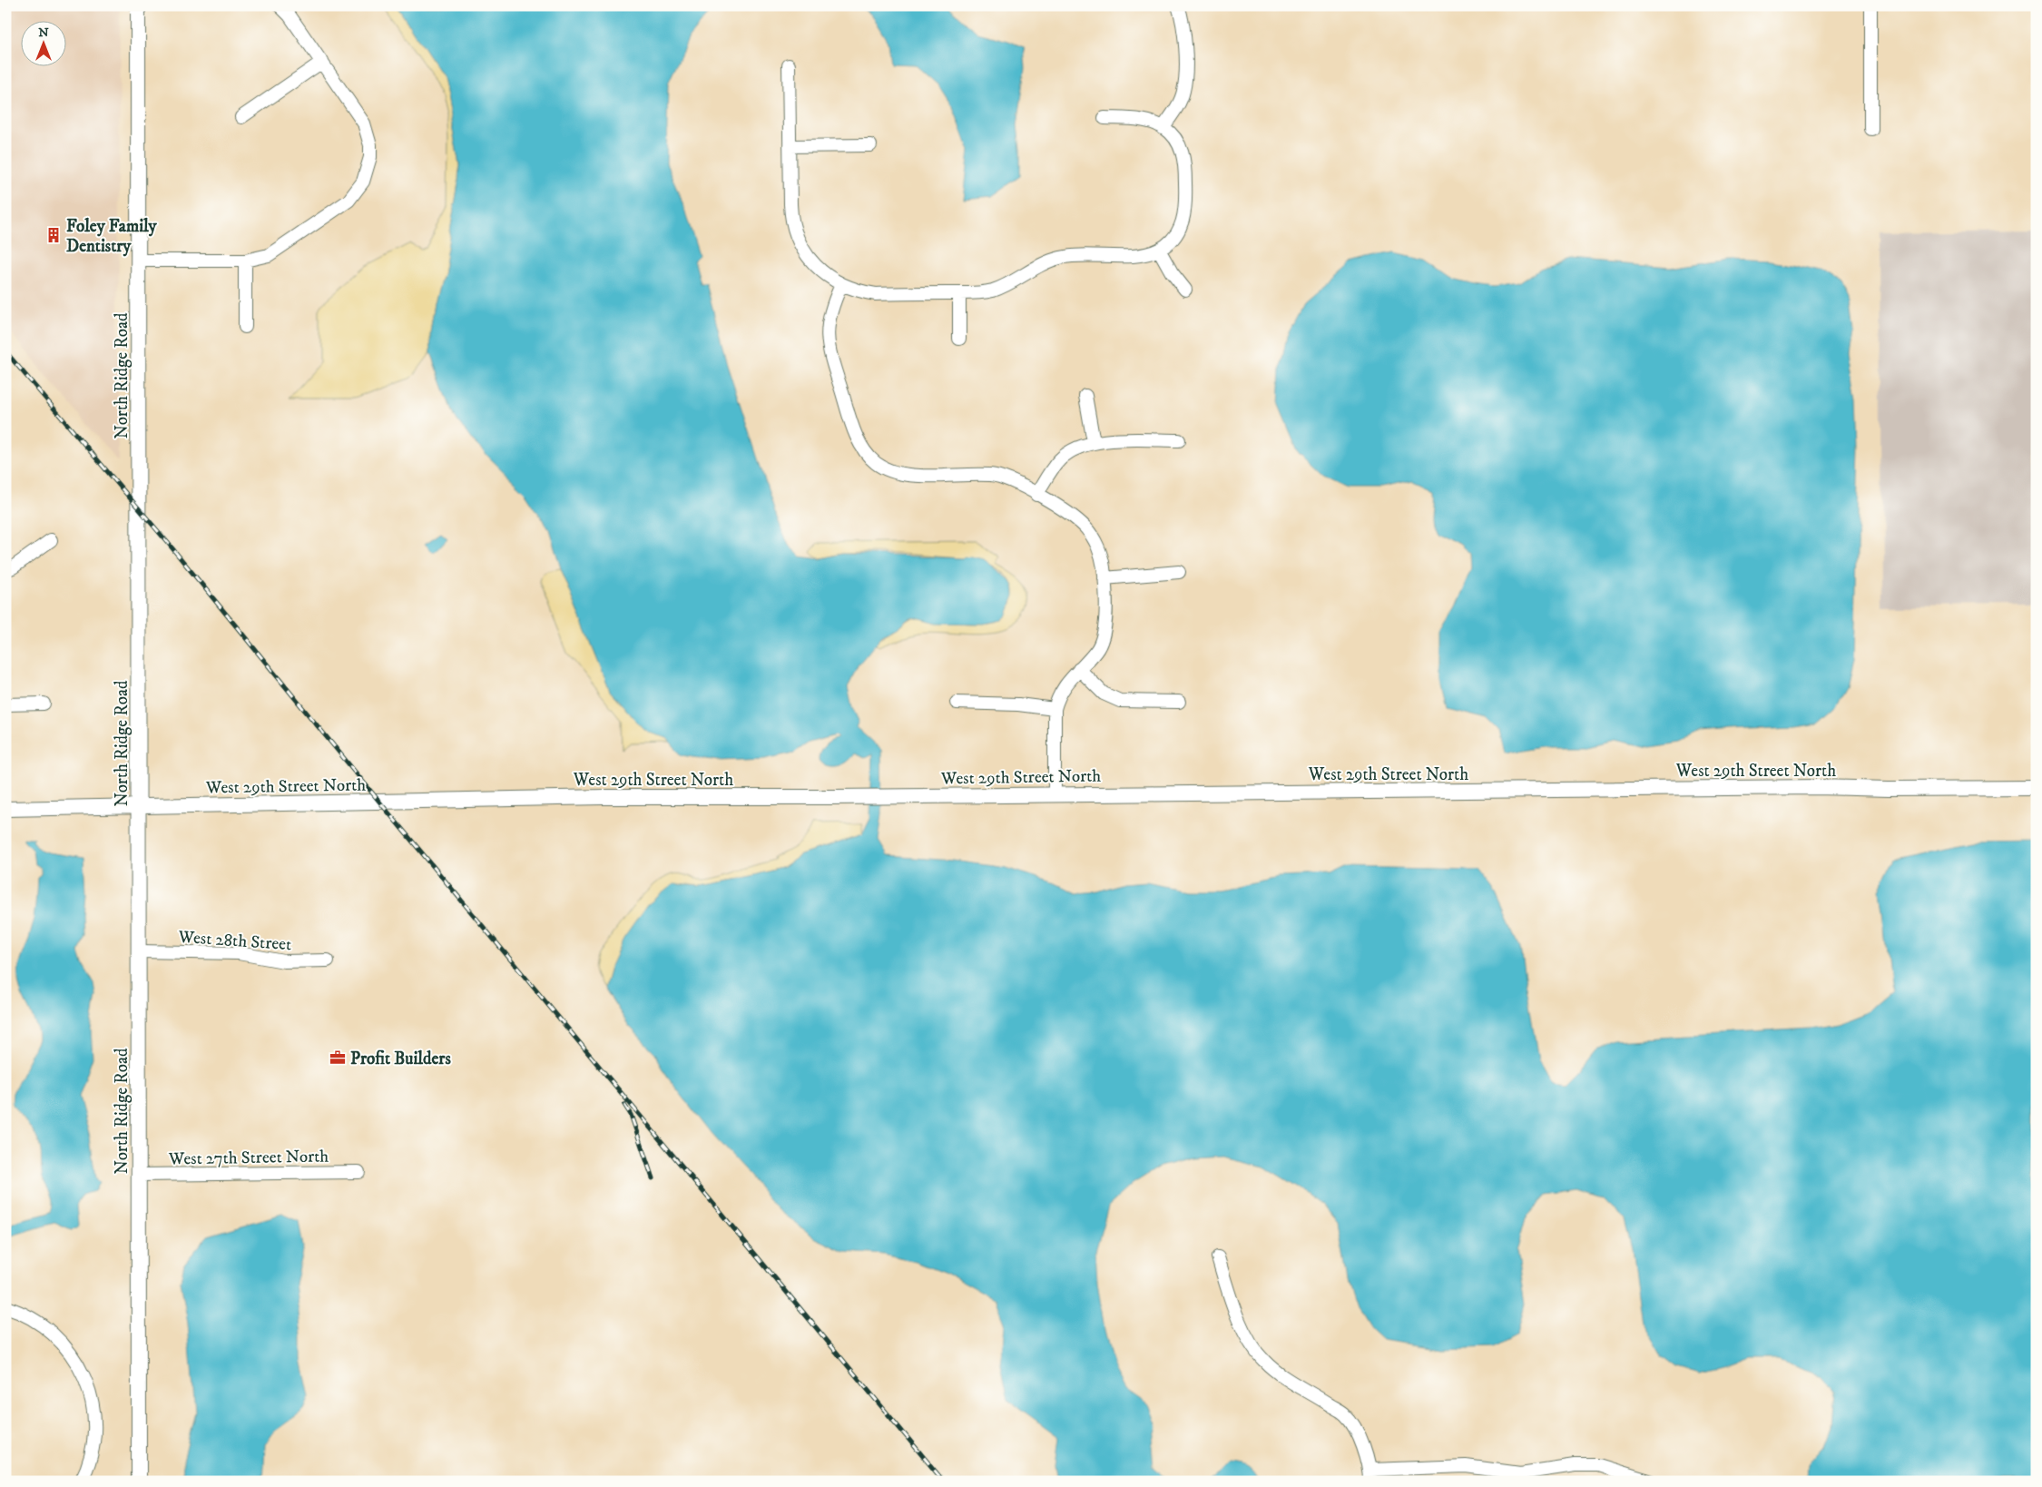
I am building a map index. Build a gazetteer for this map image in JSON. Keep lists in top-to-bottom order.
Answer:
{
  "streets": {
    "main road": ["North Ridge Road", "West 29th Street North"],
    "street": ["West 28th Street", "West 27th Street North"]
  },
  "crossings": [
    ["North Ridge Road", "West 29th Street North"],
    ["North Ridge Road", "West 28th Street"],
    ["North Ridge Road", "West 27th Street North"]
  ],
  "places": {
    "building": ["Foley Family Dentistry"],
    "office": ["Profit Builders"]
  },
  "north": "top"
}
